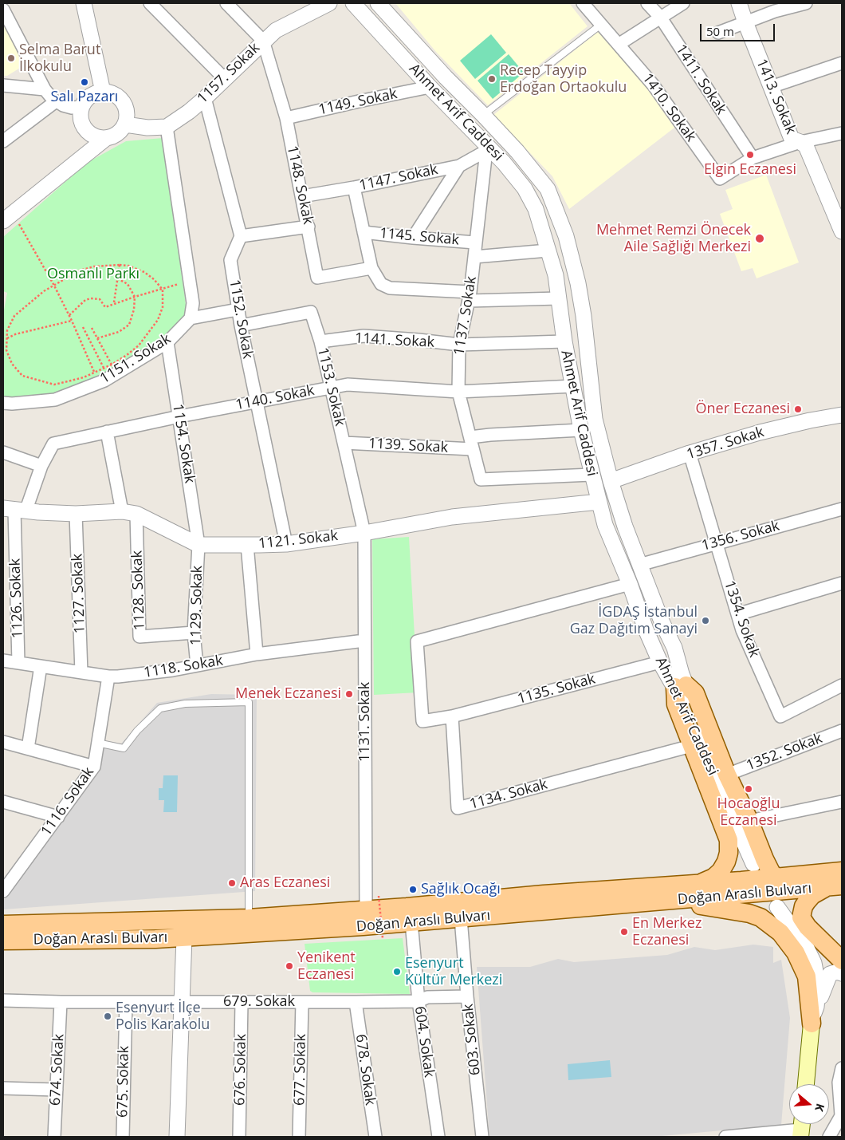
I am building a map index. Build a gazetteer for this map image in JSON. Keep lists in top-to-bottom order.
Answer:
{
  "streets": {
    "main road": ["Doğan Araslı Bulvarı"],
    "street": [
      "1157. Sokak",
      "1411. Sokak",
      "1413. Sokak",
      "1149. Sokak",
      "1410. Sokak",
      "Ahmet Arif Caddesi",
      "1147. Sokak",
      "1148. Sokak",
      "1145. Sokak",
      "1137. Sokak",
      "1152. Sokak",
      "1141. Sokak",
      "1151. Sokak",
      "1153. Sokak",
      "1140. Sokak",
      "1154. Sokak",
      "1357. Sokak",
      "1139. Sokak",
      "1356. Sokak",
      "1121. Sokak",
      "1128. Sokak",
      "1127. Sokak",
      "1126. Sokak",
      "1129. Sokak",
      "1354. Sokak",
      "1118. Sokak",
      "1135. Sokak",
      "1131. Sokak",
      "1352. Sokak",
      "1134. Sokak",
      "1116. Sokak",
      "679. Sokak",
      "603. Sokak",
      "604. Sokak",
      "674. Sokak",
      "676. Sokak",
      "677. Sokak",
      "678. Sokak",
      "675. Sokak"
    ]
  },
  "crossings": [
    ["1157. Sokak", "1148. Sokak"],
    ["1411. Sokak", "1410. Sokak"],
    ["1149. Sokak", "Ahmet Arif Caddesi"],
    ["1149. Sokak", "1148. Sokak"],
    ["Ahmet Arif Caddesi", "1147. Sokak"],
    ["Ahmet Arif Caddesi", "1137. Sokak"],
    ["Ahmet Arif Caddesi", "1141. Sokak"],
    ["Ahmet Arif Caddesi", "1140. Sokak"],
    ["Ahmet Arif Caddesi", "1357. Sokak"],
    ["Ahmet Arif Caddesi", "1139. Sokak"],
    ["Ahmet Arif Caddesi", "1356. Sokak"],
    ["Ahmet Arif Caddesi", "1121. Sokak"],
    ["Ahmet Arif Caddesi", "1135. Sokak"],
    ["1147. Sokak", "1148. Sokak"],
    ["1147. Sokak", "1137. Sokak"],
    ["1145. Sokak", "1137. Sokak"],
    ["1137. Sokak", "1141. Sokak"],
    ["1137. Sokak", "1140. Sokak"],
    ["1137. Sokak", "1139. Sokak"],
    ["1152. Sokak", "1153. Sokak"],
    ["1152. Sokak", "1140. Sokak"],
    ["1152. Sokak", "1121. Sokak"],
    ["1141. Sokak", "1153. Sokak"],
    ["1151. Sokak", "1154. Sokak"],
    ["1153. Sokak", "1140. Sokak"],
    ["1153. Sokak", "1139. Sokak"],
    ["1153. Sokak", "1121. Sokak"],
    ["1153. Sokak", "1131. Sokak"],
    ["1140. Sokak", "1154. Sokak"],
    ["1140. Sokak", "1121. Sokak"],
    ["1140. Sokak", "1126. Sokak"],
    ["1154. Sokak", "1121. Sokak"],
    ["1154. Sokak", "1129. Sokak"],
    ["1357. Sokak", "1354. Sokak"],
    ["1356. Sokak", "1354. Sokak"],
    ["1121. Sokak", "1128. Sokak"],
    ["1121. Sokak", "1127. Sokak"],
    ["1121. Sokak", "1126. Sokak"],
    ["1121. Sokak", "1129. Sokak"],
    ["1121. Sokak", "1131. Sokak"],
    ["1128. Sokak", "1129. Sokak"],
    ["1127. Sokak", "1118. Sokak"],
    ["1126. Sokak", "1118. Sokak"],
    ["1129. Sokak", "1118. Sokak"],
    ["1118. Sokak", "1131. Sokak"],
    ["1118. Sokak", "1116. Sokak"],
    ["1135. Sokak", "1134. Sokak"],
    ["1131. Sokak", "Doğan Araslı Bulvarı"],
    ["Doğan Araslı Bulvarı", "603. Sokak"],
    ["Doğan Araslı Bulvarı", "604. Sokak"],
    ["679. Sokak", "603. Sokak"],
    ["679. Sokak", "604. Sokak"],
    ["679. Sokak", "674. Sokak"],
    ["679. Sokak", "676. Sokak"],
    ["679. Sokak", "677. Sokak"],
    ["679. Sokak", "678. Sokak"],
    ["679. Sokak", "675. Sokak"]
  ],
  "parks": ["Osmanlı Parkı"],
  "places": [
    "Selma Barut İlkokulu",
    "Recep Tayyip Erdoğan Ortaokulu",
    "Salı Pazarı",
    "Elgin Eczanesi",
    "Mehmet Remzi Önecek Aile Sağlığı Merkezi",
    "Öner Eczanesi",
    "İGDAŞ İstanbul Gaz Dağıtım Sanayi",
    "Menek Eczanesi",
    "Hocaoğlu Eczanesi",
    "Aras Eczanesi",
    "Sağlık Ocağı",
    "En Merkez Eczanesi",
    "Yenikent Eczanesi",
    "Esenyurt Kültür Merkezi",
    "Esenyurt İlçe Polis Karakolu"
  ],
  "scale_bar": "50 m",
  "north": "right"
}
